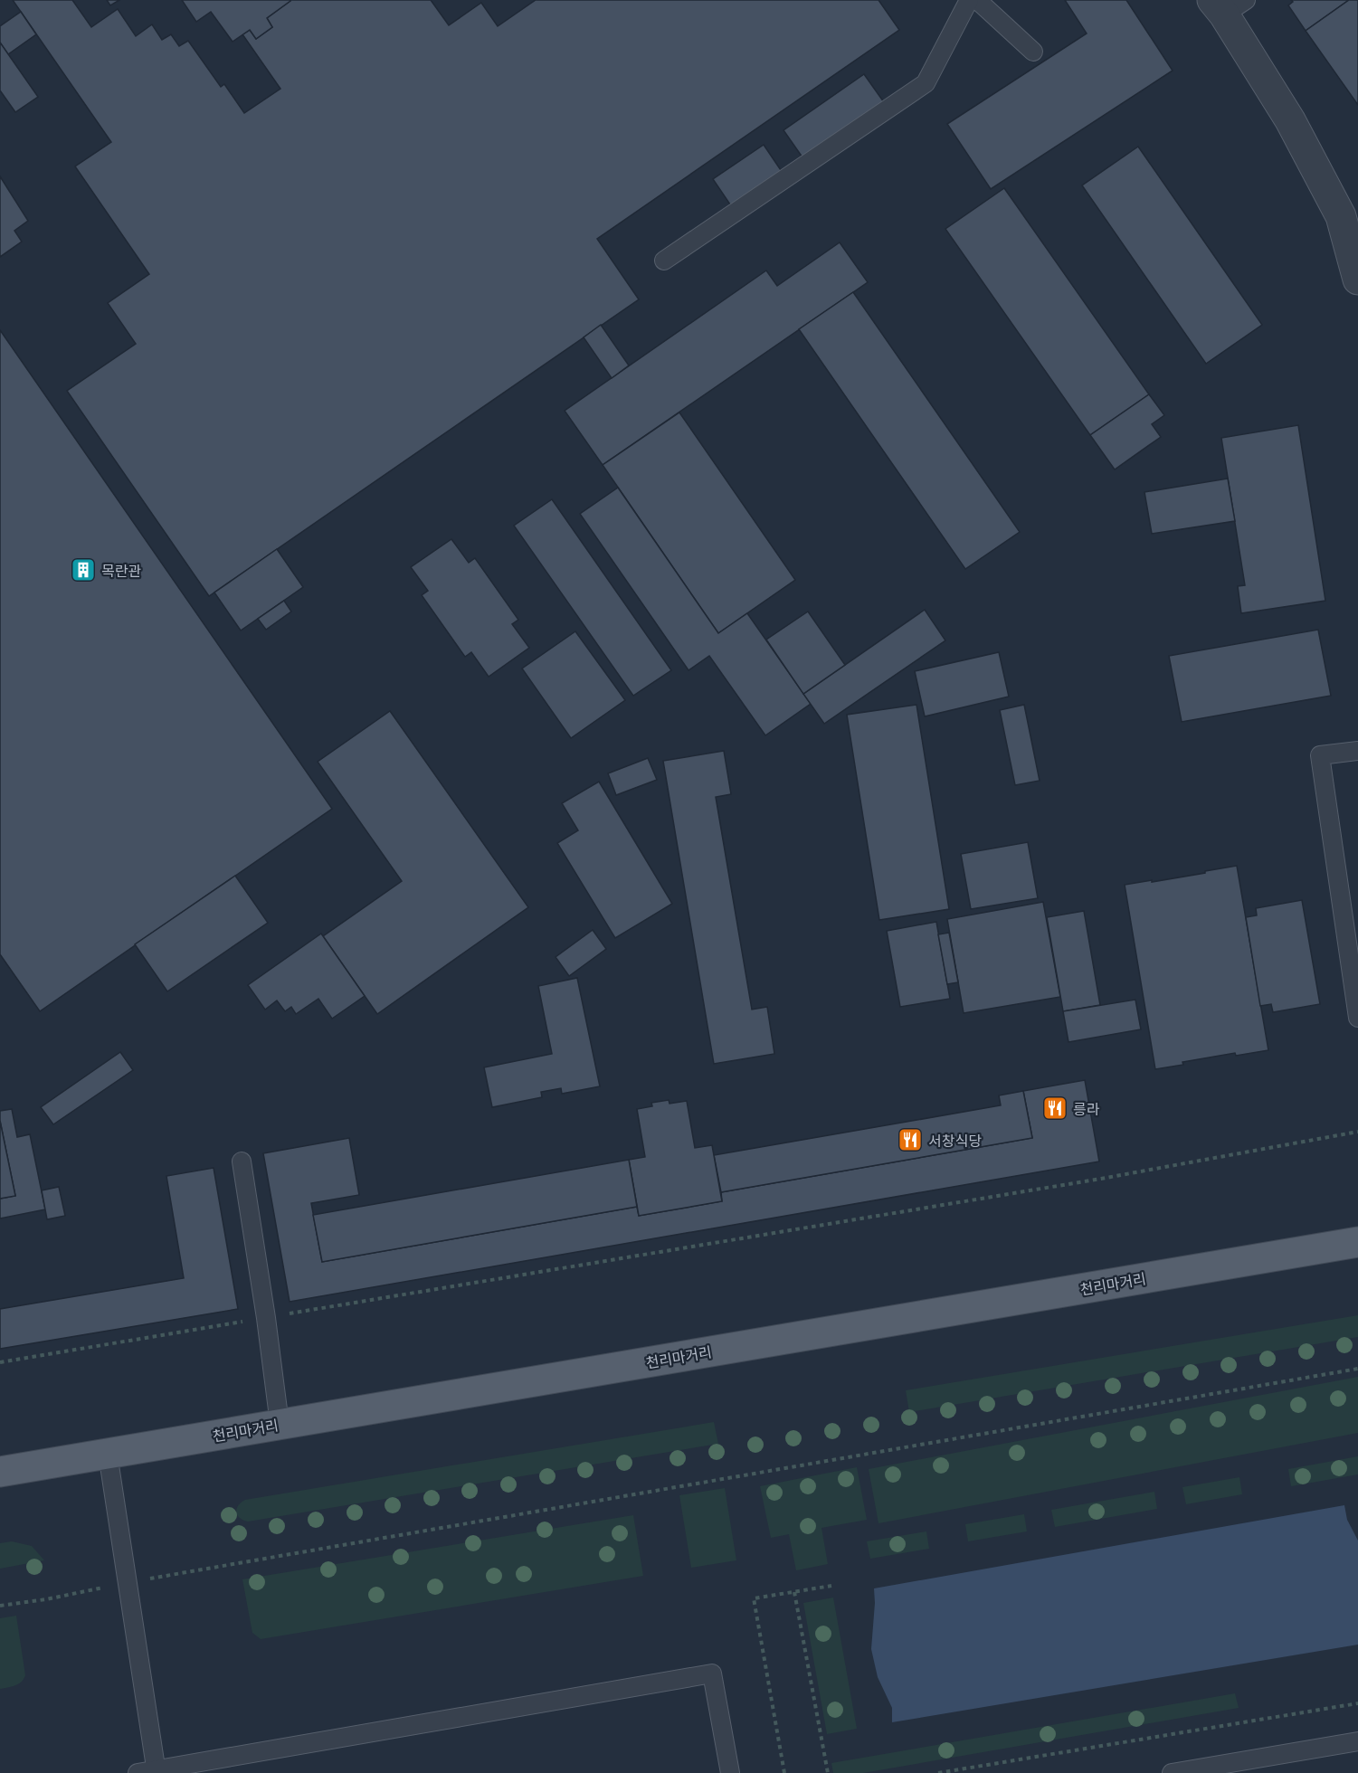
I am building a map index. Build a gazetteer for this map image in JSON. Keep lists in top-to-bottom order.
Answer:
{
  "streets": {
    "main road": ["천리마거리"]
  },
  "places": {
    "building": ["목란관"],
    "restaurant": ["릉라", "서창식당"]
  }
}
